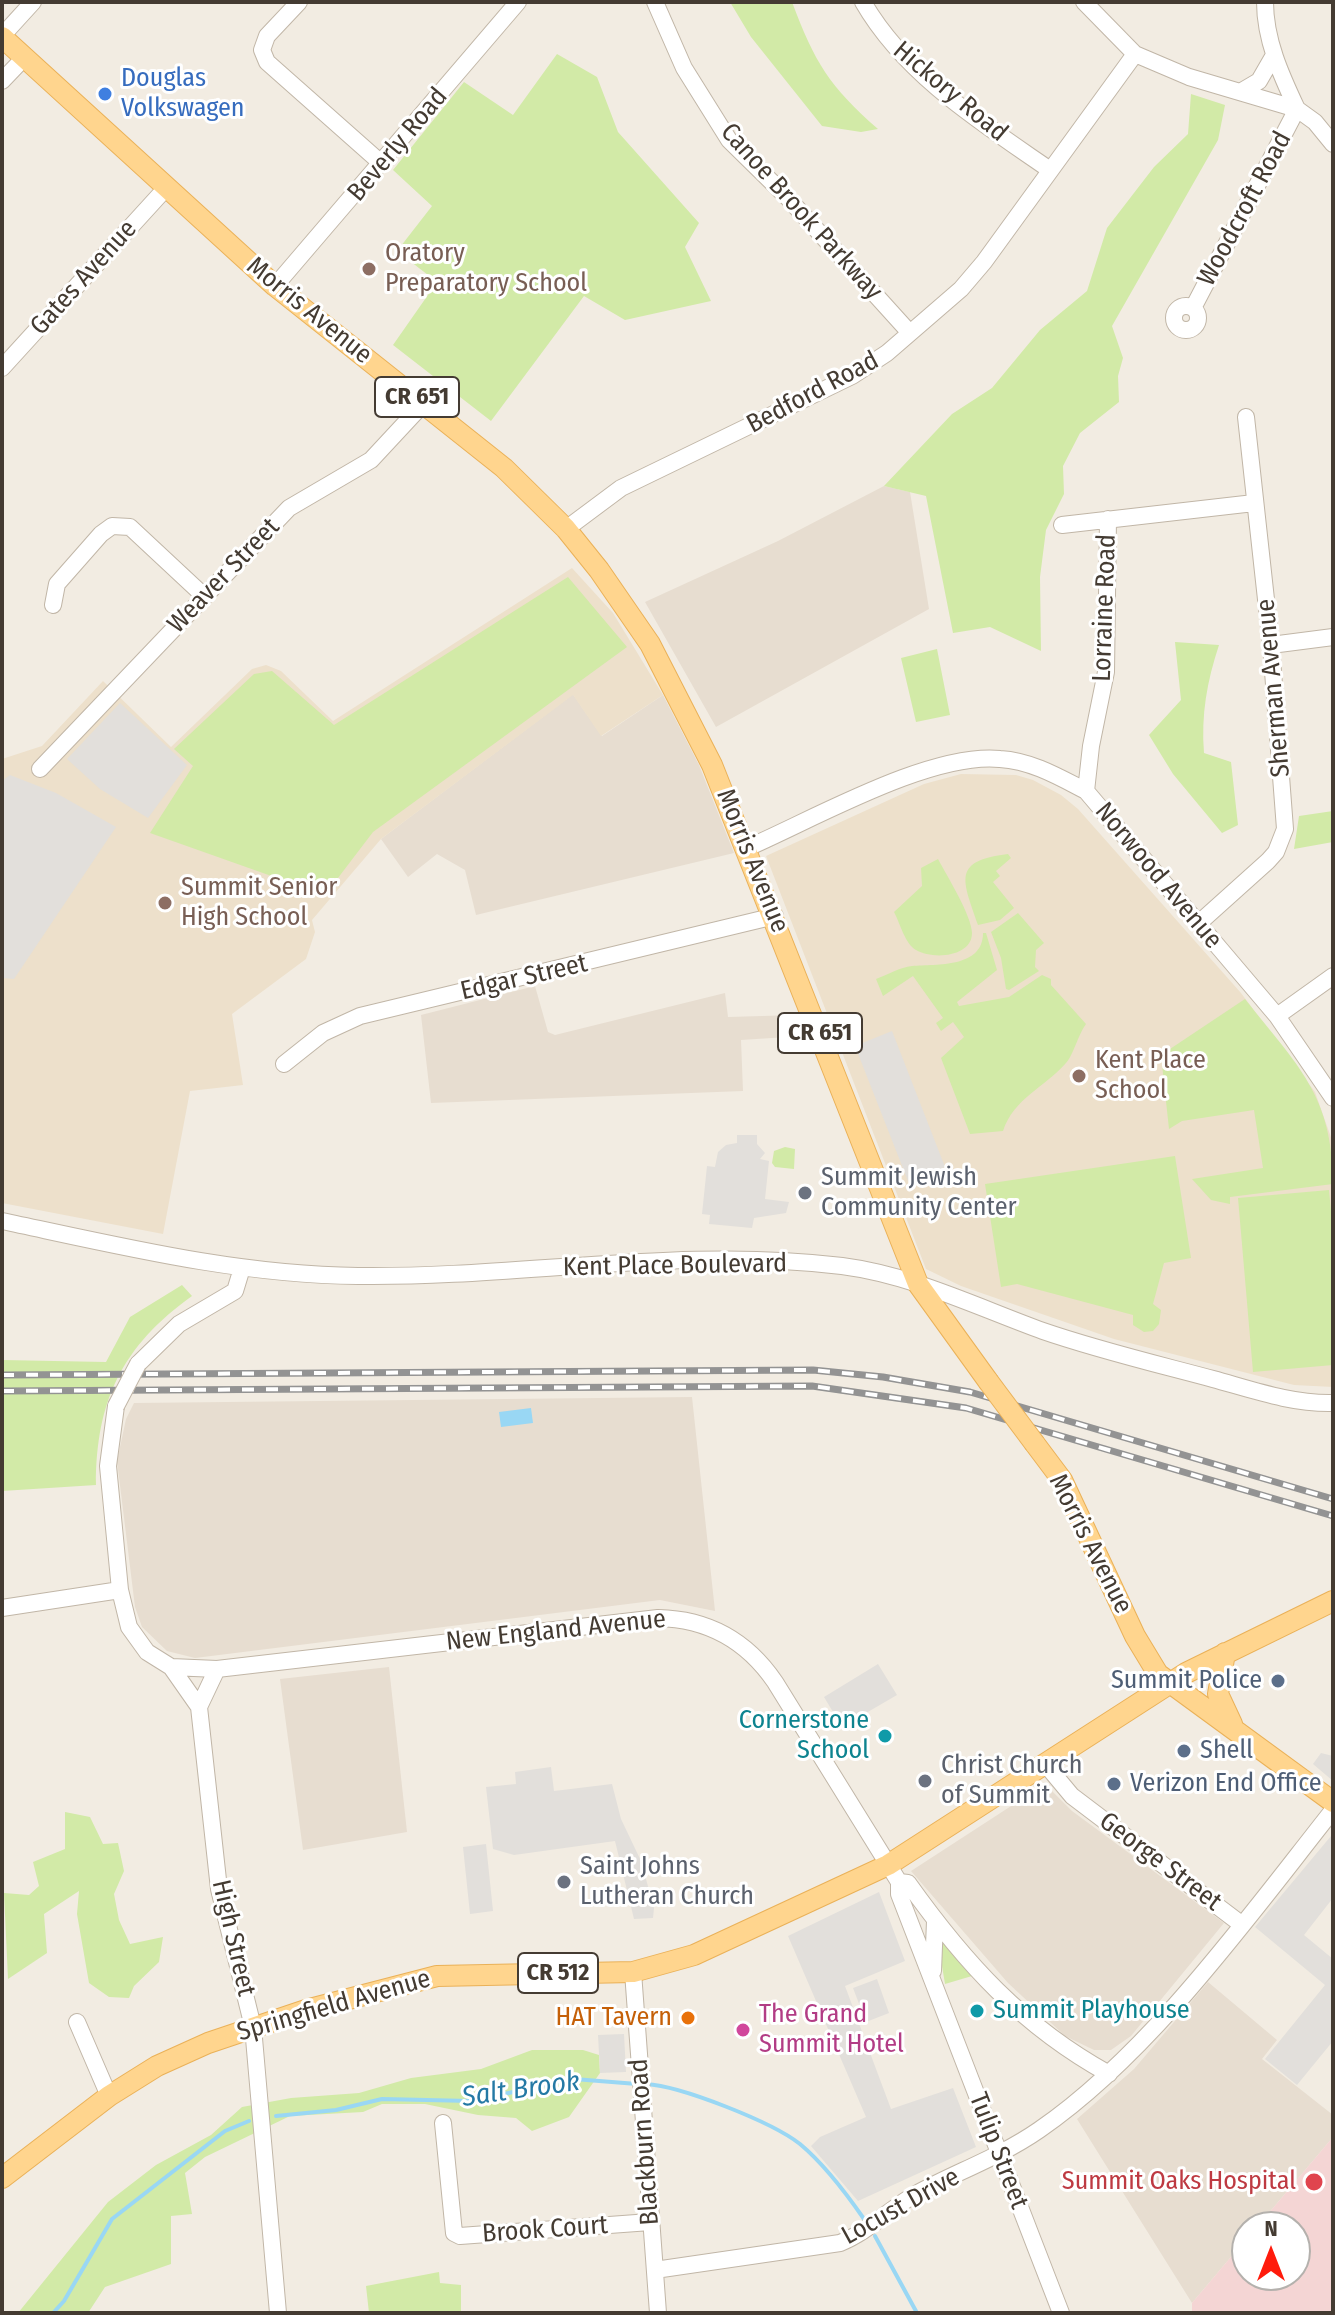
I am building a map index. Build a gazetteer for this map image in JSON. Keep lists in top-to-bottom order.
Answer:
{
  "streets": {
    "main road": [
      "Morris Avenue",
      "CR 651",
      "CR 512",
      "Springfield Avenue"
    ],
    "street": [
      "Hickory Road",
      "Beverly Road",
      "Woodcroft Road",
      "Canoe Brook Parkway",
      "Gates Avenue",
      "Bedford Road",
      "Weaver Street",
      "Lorraine Road",
      "Sherman Avenue",
      "Norwood Avenue",
      "Edgar Street",
      "Kent Place Boulevard",
      "New England Avenue",
      "George Street",
      "High Street",
      "Blackburn Road",
      "Tulip Street",
      "Locust Drive",
      "Brook Court"
    ]
  },
  "crossings": [
    ["Hickory Road", "Bedford Road"],
    ["Beverly Road", "Morris Avenue"],
    ["Canoe Brook Parkway", "Bedford Road"],
    ["Gates Avenue", "Morris Avenue"],
    ["Morris Avenue", "Bedford Road"],
    ["Morris Avenue", "Weaver Street"],
    ["Morris Avenue", "Norwood Avenue"],
    ["Morris Avenue", "Edgar Street"],
    ["Morris Avenue", "Kent Place Boulevard"],
    ["Morris Avenue", "Springfield Avenue"],
    ["Lorraine Road", "Norwood Avenue"],
    ["Sherman Avenue", "Norwood Avenue"],
    ["Kent Place Boulevard", "High Street"],
    ["New England Avenue", "High Street"],
    ["New England Avenue", "Springfield Avenue"],
    ["New England Avenue", "Tulip Street"],
    ["New England Avenue", "Locust Drive"],
    ["George Street", "Springfield Avenue"],
    ["George Street", "Locust Drive"],
    ["High Street", "Springfield Avenue"],
    ["Springfield Avenue", "Blackburn Road"],
    ["Springfield Avenue", "Tulip Street"],
    ["Blackburn Road", "Locust Drive"],
    ["Blackburn Road", "Brook Court"],
    ["Tulip Street", "Locust Drive"]
  ],
  "water": ["Salt Brook"],
  "places": [
    "Douglas Volkswagen",
    "Oratory Preparatory School",
    "Summit Senior High School",
    "Kent Place School",
    "Summit Jewish Community Center",
    "Summit Police",
    "Cornerstone School",
    "Shell",
    "Christ Church of Summit",
    "Verizon End Office",
    "Saint Johns Lutheran Church",
    "Summit Playhouse",
    "HAT Tavern",
    "The Grand Summit Hotel",
    "Summit Oaks Hospital"
  ],
  "north": "top"
}
